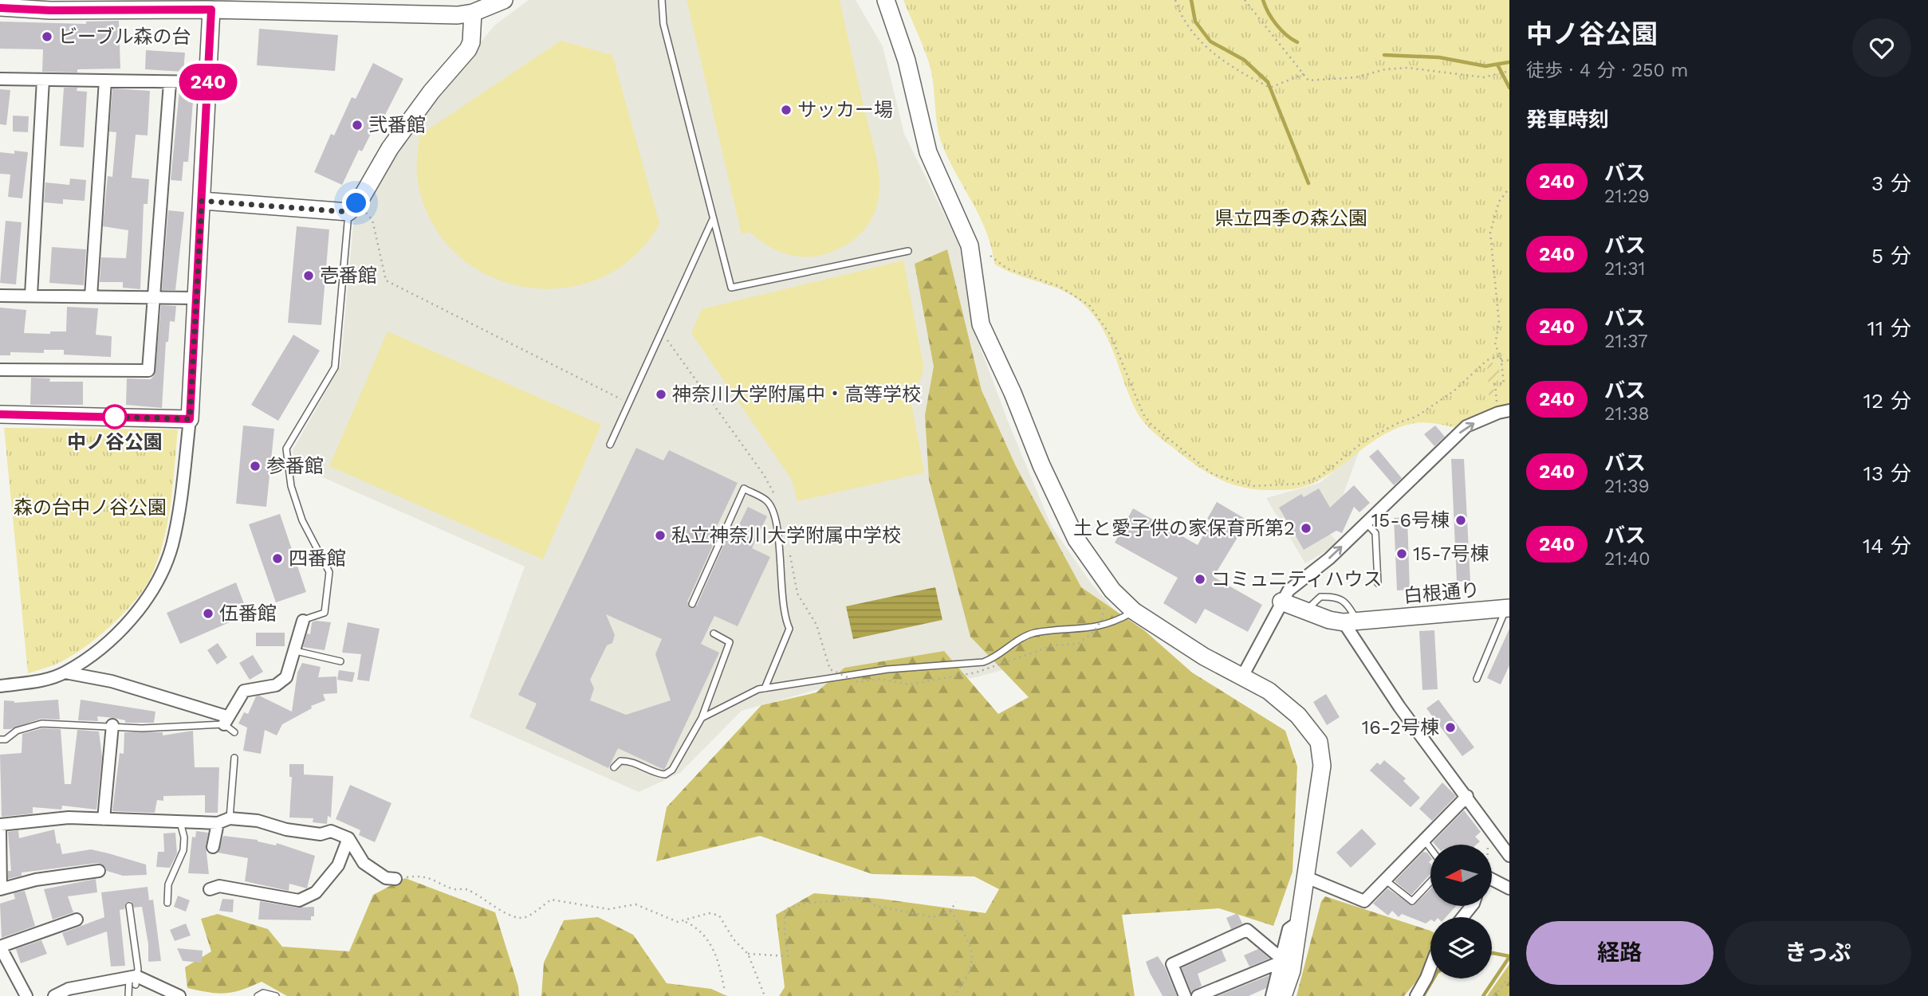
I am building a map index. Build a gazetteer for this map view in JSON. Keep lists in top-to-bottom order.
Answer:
{
  "streets": {
    "street": ["白根通り"]
  },
  "parks": ["県立四季の森公園", "森の台中ノ谷公園"],
  "places": [
    "ビーブル森の台",
    "サッカー場",
    "弐番館",
    "壱番館",
    "神奈川大学附属中・高等学校",
    "中ノ谷公園",
    "参番館",
    "15-6号棟",
    "土と愛子供の家保育所第2",
    "私立神奈川大学附属中学校",
    "15-7号棟",
    "四番館",
    "コミュニティハウス",
    "伍番館",
    "16-2号棟"
  ],
  "lines": ["bus line 240"],
  "north": "left",
  "page": {
    "on_map": "240",
    "heading": [
      ["中ノ谷公園", "徒歩 · 4 分 · 250 m"],
      "発車時刻"
    ],
    "list": [
      {
        "mark": "240",
        "name": "バス",
        "note": "21:29",
        "value": "3 分"
      },
      {
        "mark": "240",
        "name": "バス",
        "note": "21:31",
        "value": "5 分"
      },
      {
        "mark": "240",
        "name": "バス",
        "note": "21:37",
        "value": "11 分"
      },
      {
        "mark": "240",
        "name": "バス",
        "note": "21:38",
        "value": "12 分"
      },
      {
        "mark": "240",
        "name": "バス",
        "note": "21:39",
        "value": "13 分"
      },
      {
        "mark": "240",
        "name": "バス",
        "note": "21:40",
        "value": "14 分"
      }
    ],
    "buttons": ["経路", "きっぷ"]
  }
}
